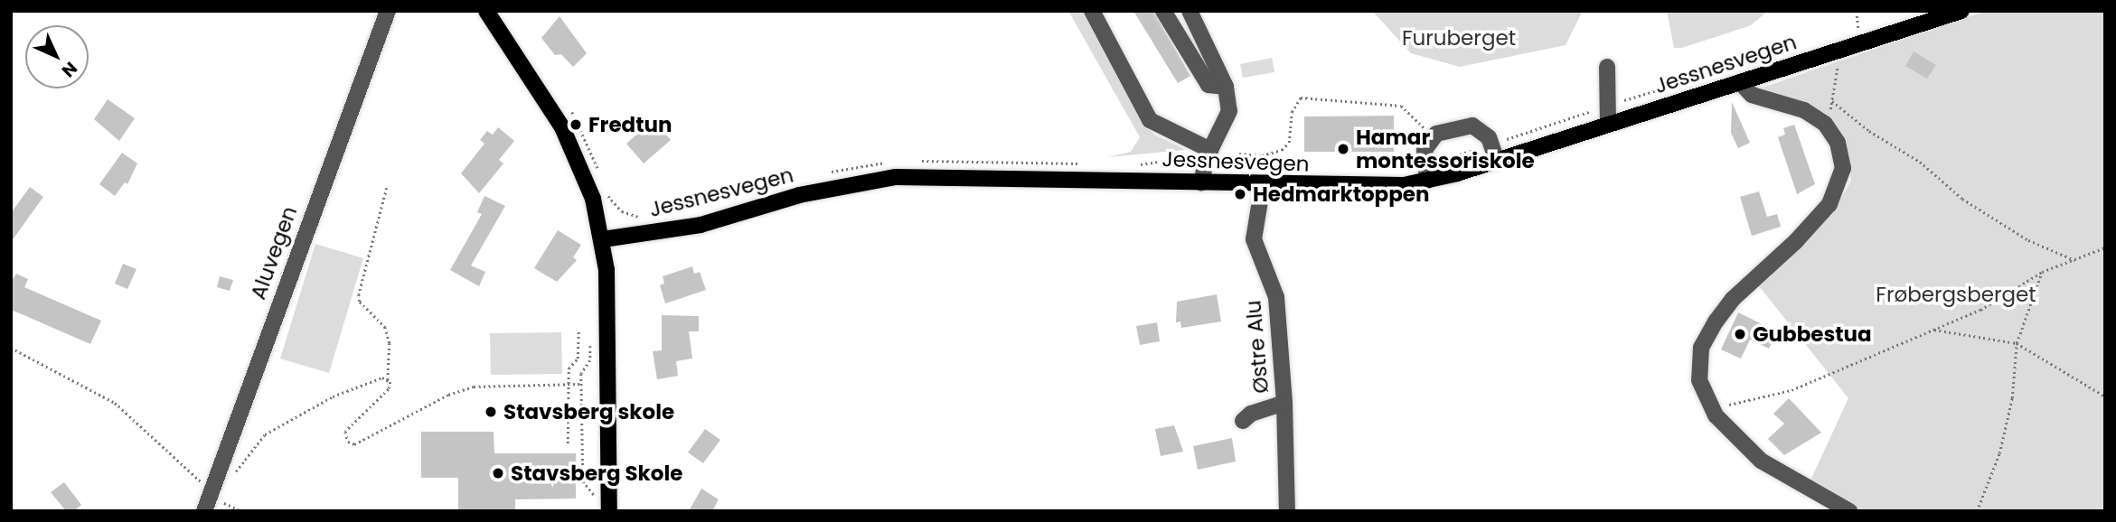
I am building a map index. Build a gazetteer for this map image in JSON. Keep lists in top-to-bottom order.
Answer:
{
  "streets": {
    "main road": ["Jessnesvegen"],
    "street": ["Aluvegen", "Østre Alu"]
  },
  "crossings": [
    ["Jessnesvegen", "Østre Alu"]
  ],
  "parks": ["Furuberget", "Frøbergsberget"],
  "places": [
    "Fredtun",
    "Hamar montessoriskole",
    "Hedmarktoppen",
    "Gubbestua",
    "Stavsberg skole",
    "Stavsberg Skole"
  ],
  "north": "bottom right"
}
